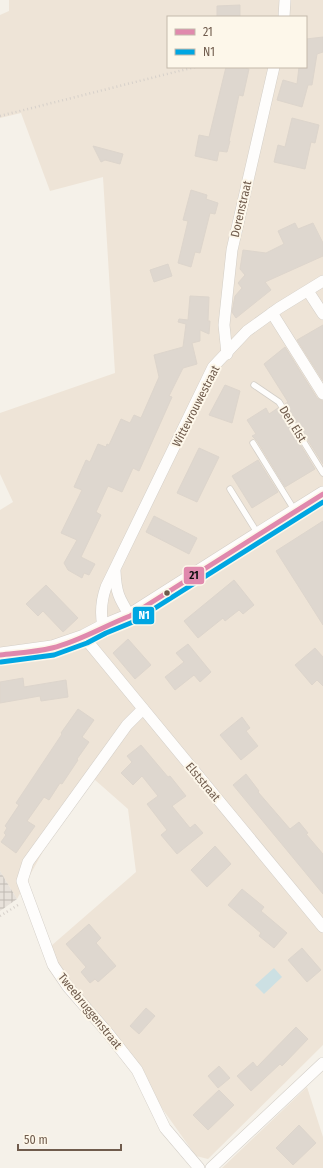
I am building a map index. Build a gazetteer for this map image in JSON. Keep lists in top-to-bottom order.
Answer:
{
  "streets": {
    "street": [
      "Dorenstraat",
      "Wittevrouwestraat",
      "Elststraat",
      "Tweebruggenstraat"
    ],
    "lane": ["Den Elst"]
  },
  "crossings": [
    ["Dorenstraat", "Wittevrouwestraat"],
    ["Elststraat", "Tweebruggenstraat"]
  ],
  "lines": ["transit line 21", "transit line N1"],
  "legend": ["21", "N1"],
  "scale_bar": "50 m"
}
